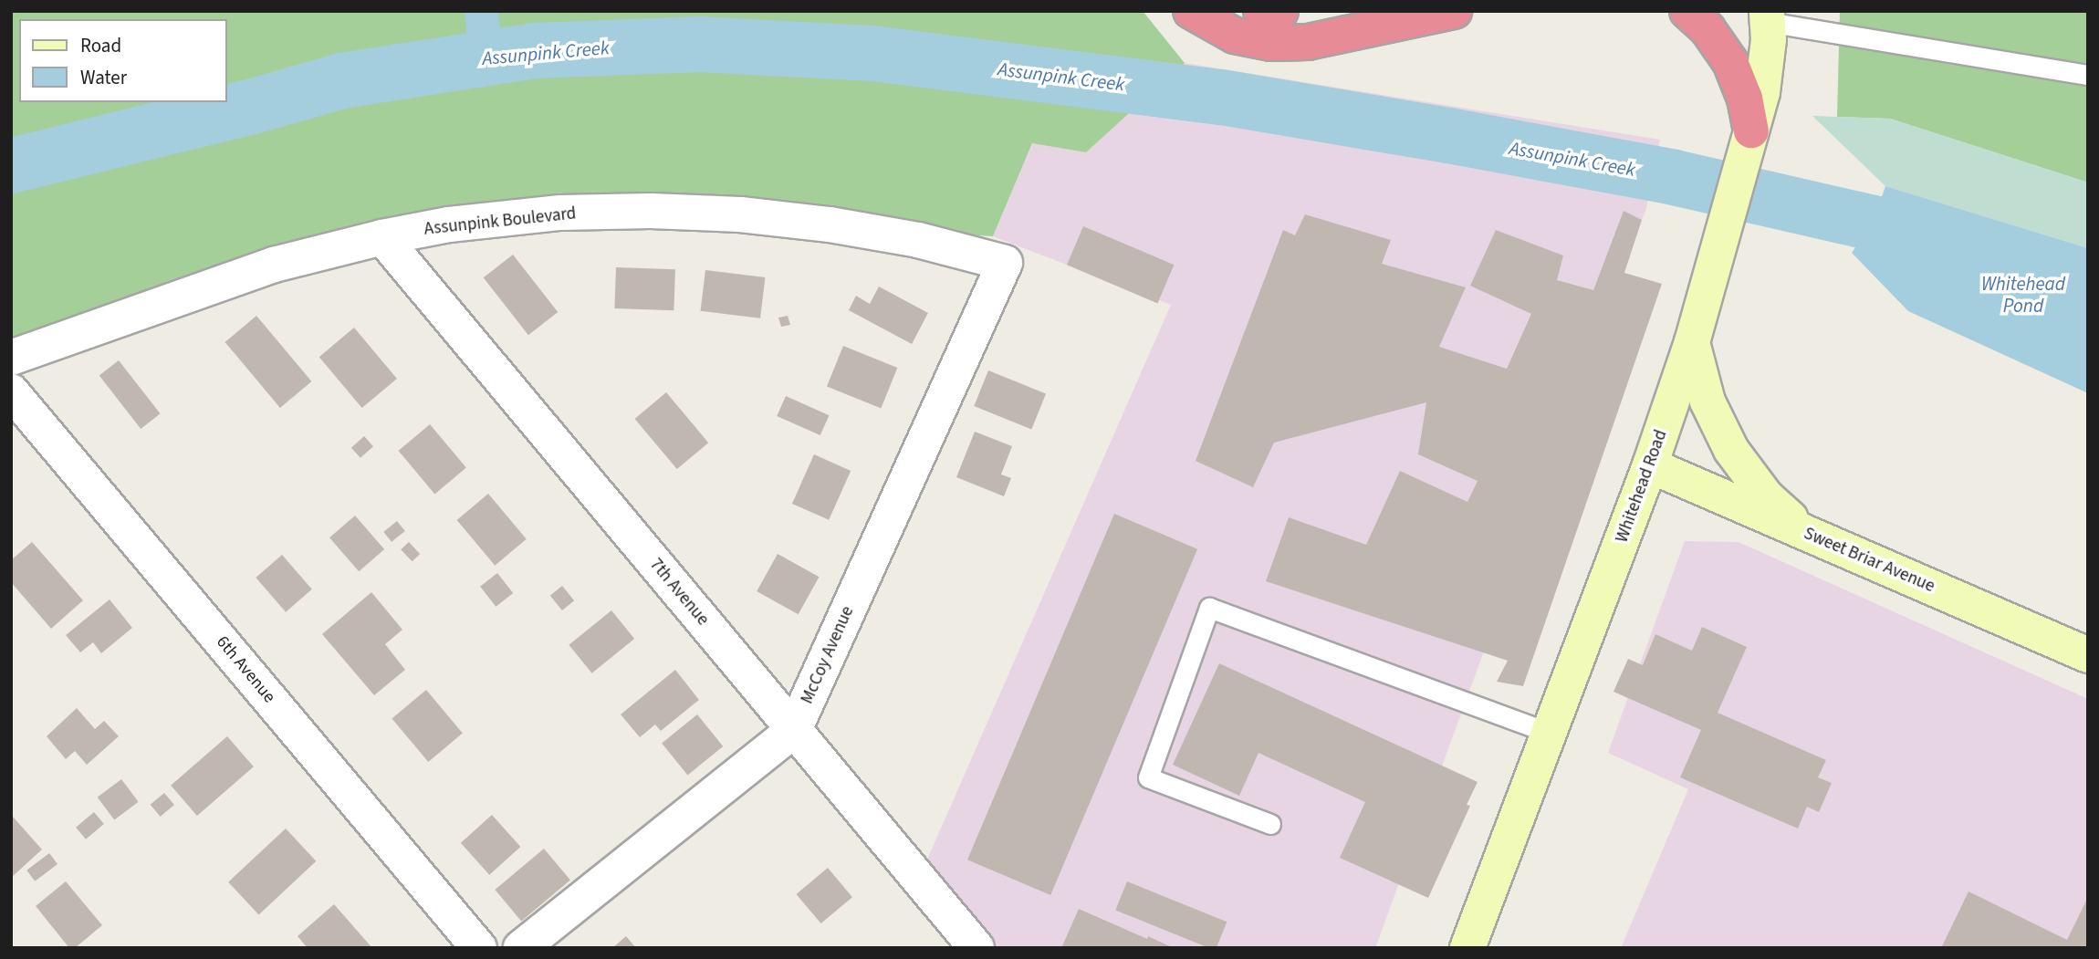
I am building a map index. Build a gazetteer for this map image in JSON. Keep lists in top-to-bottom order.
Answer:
{
  "streets": {
    "main road": ["Whitehead Road", "Sweet Briar Avenue"],
    "street": [
      "Assunpink Boulevard",
      "7th Avenue",
      "McCoy Avenue",
      "6th Avenue"
    ]
  },
  "crossings": [
    ["Assunpink Boulevard", "7th Avenue"],
    ["Assunpink Boulevard", "McCoy Avenue"],
    ["Whitehead Road", "Sweet Briar Avenue"],
    ["7th Avenue", "McCoy Avenue"]
  ],
  "water": ["Assunpink Creek", "Whitehead Pond"],
  "legend": ["Road", "Water"]
}
